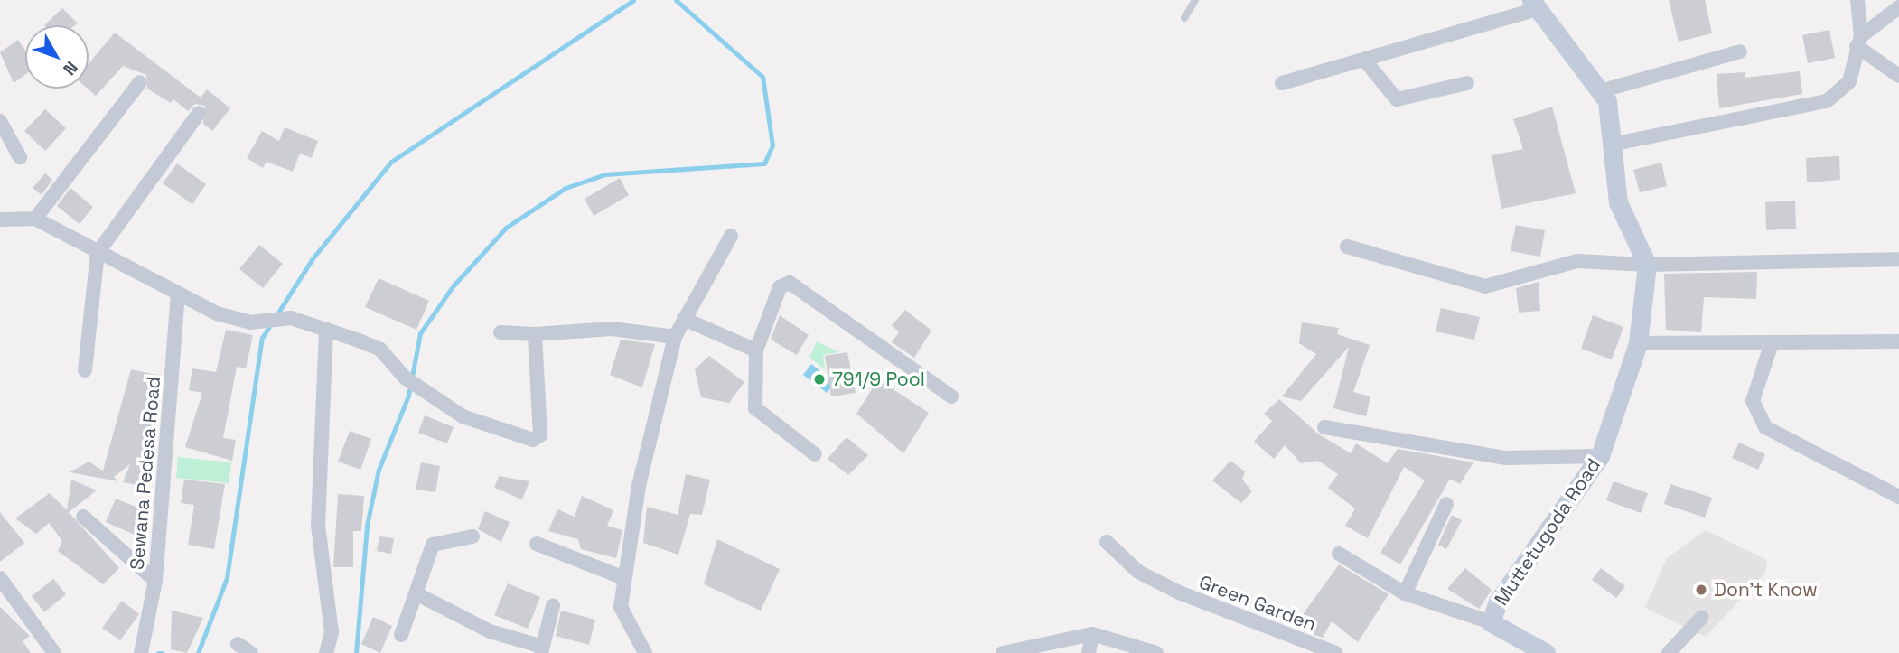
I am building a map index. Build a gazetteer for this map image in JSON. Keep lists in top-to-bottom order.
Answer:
{
  "streets": {
    "street": ["Sewana Pedesa Road", "Muttetugoda Road", "Green Garden"]
  },
  "places": ["791/9 Pool", "Don't Know"],
  "north": "bottom right"
}
